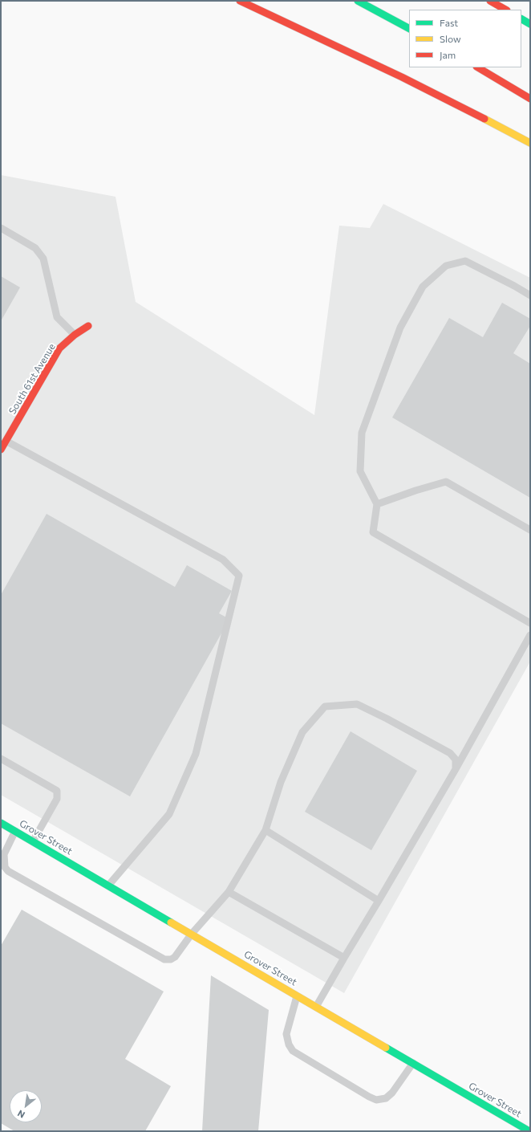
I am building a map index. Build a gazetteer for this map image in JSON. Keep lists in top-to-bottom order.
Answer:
{
  "streets": {
    "main road": ["South 61st Avenue", "Grover Street"]
  },
  "legend": ["Fast", "Slow", "Jam"],
  "north": "bottom left"
}
